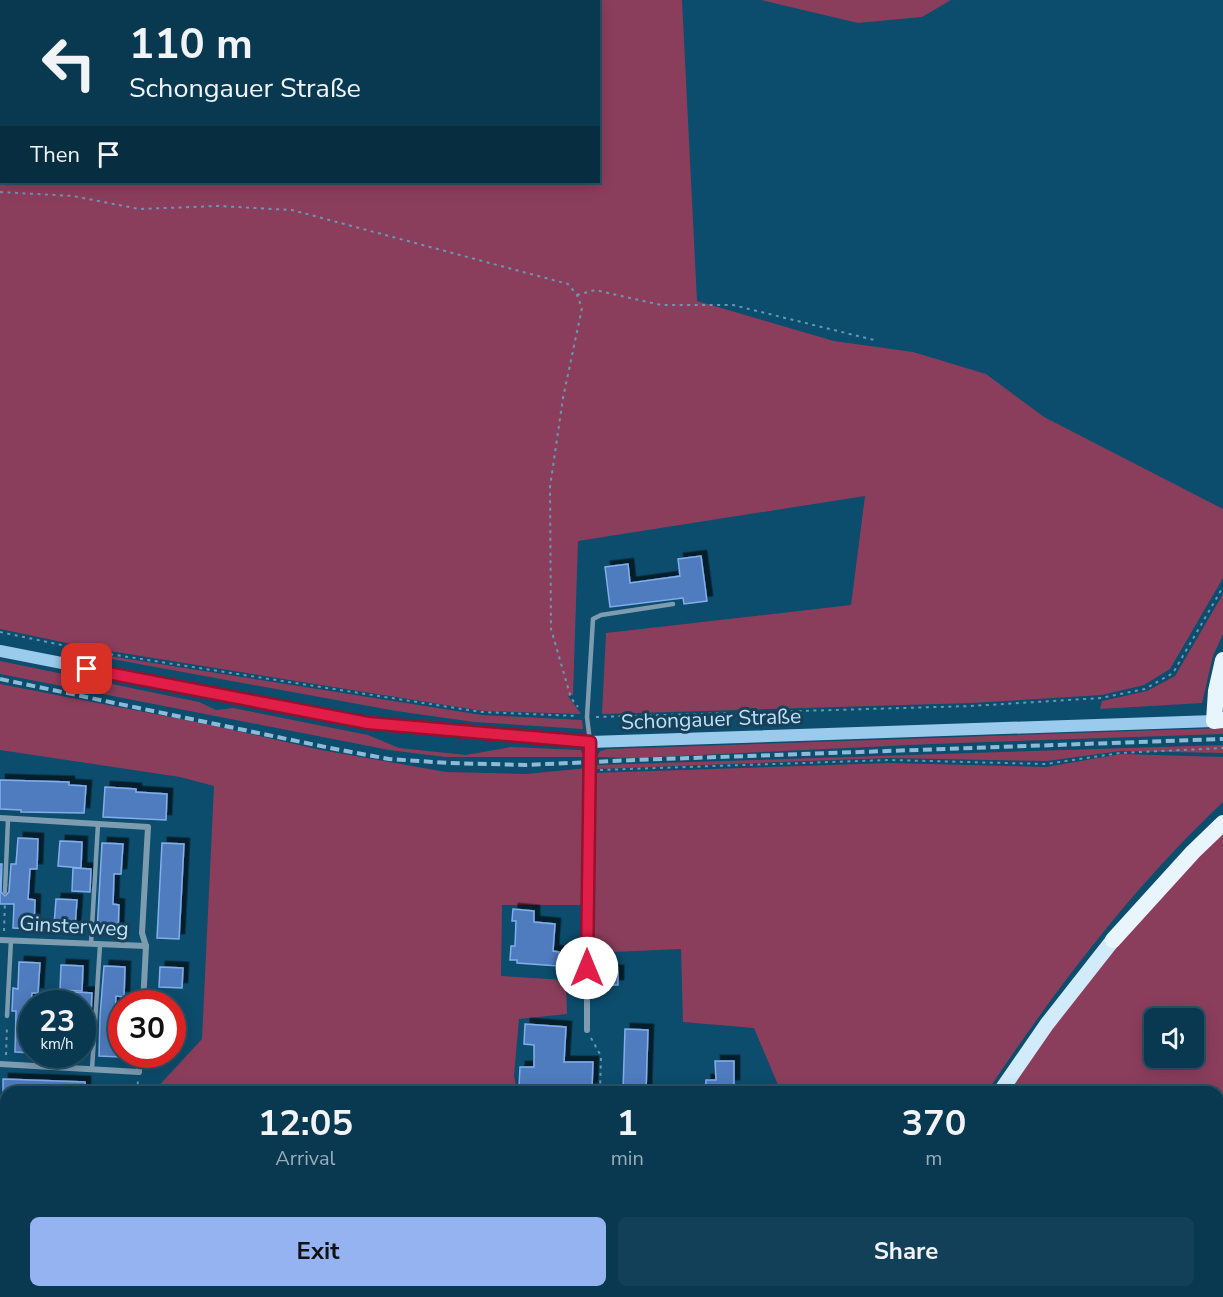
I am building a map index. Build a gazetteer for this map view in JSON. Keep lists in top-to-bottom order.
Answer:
{
  "streets": {
    "main road": ["Schongauer Straße"],
    "street": ["Ginsterweg"]
  },
  "page": {
    "turn": ["110 m", "Schongauer Straße"],
    "then": "Then",
    "speed": "23 km/h",
    "limit": "30",
    "eta": [
      "12:05",
      "Arrival",
      "1",
      "min",
      "370",
      "m"
    ],
    "buttons": ["Exit", "Share"]
  }
}
